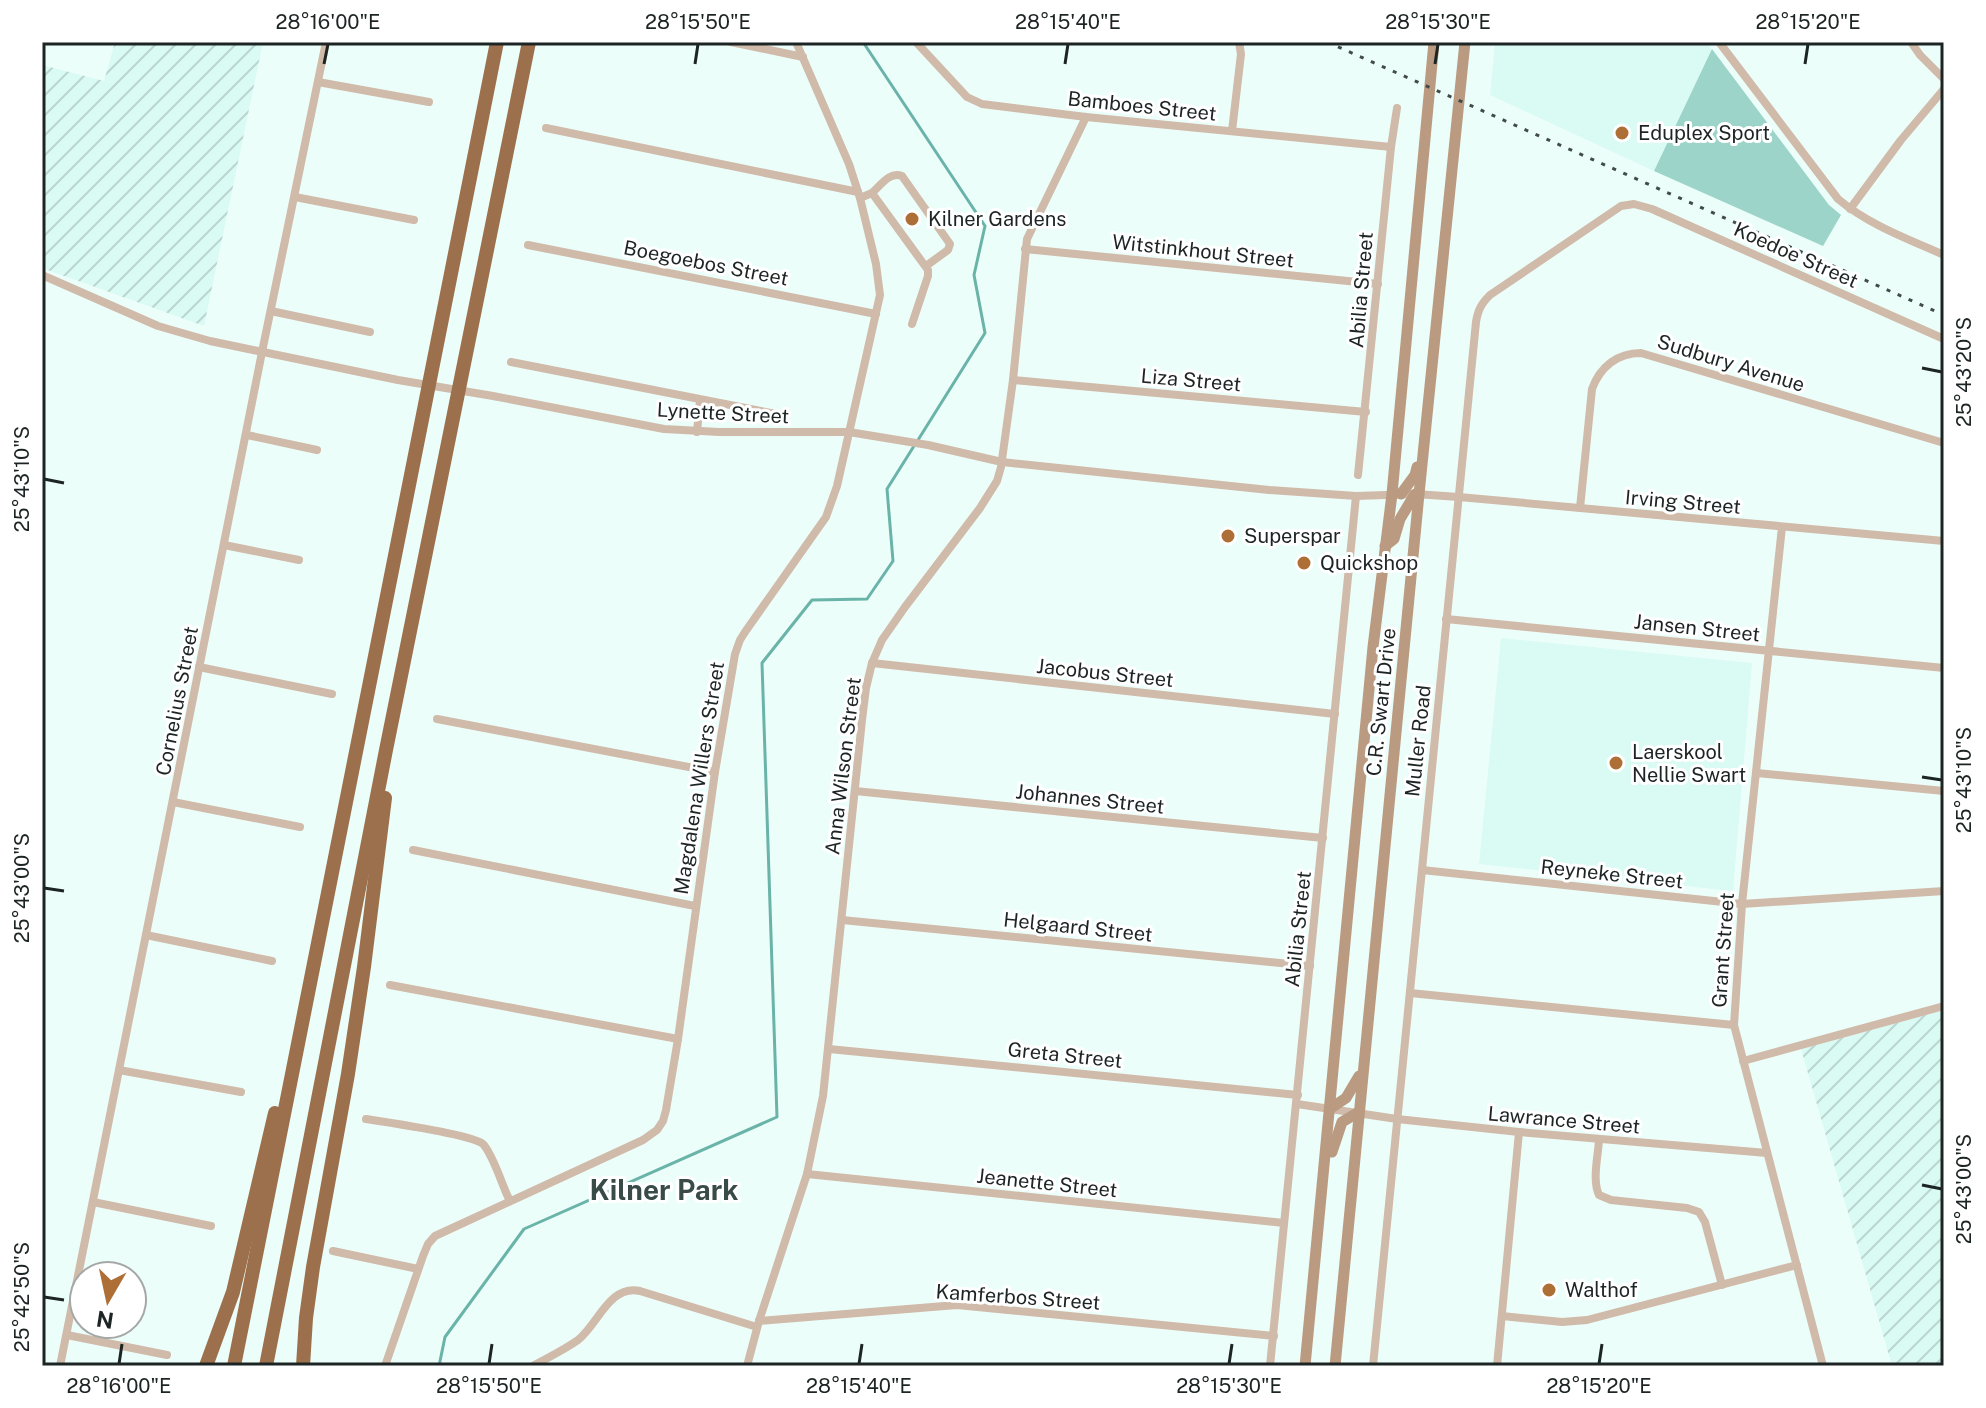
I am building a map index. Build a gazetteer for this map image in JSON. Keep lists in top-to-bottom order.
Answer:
{
  "streets": {
    "main road": ["C.R. Swart Drive"],
    "street": [
      "Bamboes Street",
      "Witstinkhout Street",
      "Koedoe Street",
      "Boegoebos Street",
      "Abilia Street",
      "Sudbury Avenue",
      "Liza Street",
      "Lynette Street",
      "Irving Street",
      "Jansen Street",
      "Jacobus Street",
      "Cornelius Street",
      "Muller Road",
      "Anna Wilson Street",
      "Magdalena Willers Street",
      "Johannes Street",
      "Reyneke Street",
      "Helgaard Street",
      "Grant Street",
      "Greta Street",
      "Lawrance Street",
      "Jeanette Street",
      "Kamferbos Street"
    ]
  },
  "crossings": [
    ["Bamboes Street", "Abilia Street"],
    ["Bamboes Street", "Anna Wilson Street"],
    ["Witstinkhout Street", "Abilia Street"],
    ["Witstinkhout Street", "Anna Wilson Street"],
    ["Koedoe Street", "Muller Road"],
    ["Boegoebos Street", "Magdalena Willers Street"],
    ["Abilia Street", "Liza Street"],
    ["Abilia Street", "Lynette Street"],
    ["Abilia Street", "Jacobus Street"],
    ["Abilia Street", "Johannes Street"],
    ["Abilia Street", "Helgaard Street"],
    ["Abilia Street", "Greta Street"],
    ["Abilia Street", "Jeanette Street"],
    ["Abilia Street", "Kamferbos Street"],
    ["Sudbury Avenue", "Irving Street"],
    ["Liza Street", "Anna Wilson Street"],
    ["Lynette Street", "Irving Street"],
    ["Lynette Street", "Cornelius Street"],
    ["Lynette Street", "C.R. Swart Drive"],
    ["Lynette Street", "Anna Wilson Street"],
    ["Lynette Street", "Magdalena Willers Street"],
    ["Irving Street", "C.R. Swart Drive"],
    ["Irving Street", "Muller Road"],
    ["Irving Street", "Grant Street"],
    ["Jansen Street", "Muller Road"],
    ["Jansen Street", "Grant Street"],
    ["Jacobus Street", "Anna Wilson Street"],
    ["C.R. Swart Drive", "Greta Street"],
    ["C.R. Swart Drive", "Lawrance Street"],
    ["Muller Road", "Reyneke Street"],
    ["Muller Road", "Lawrance Street"],
    ["Anna Wilson Street", "Johannes Street"],
    ["Anna Wilson Street", "Helgaard Street"],
    ["Anna Wilson Street", "Greta Street"],
    ["Anna Wilson Street", "Jeanette Street"],
    ["Anna Wilson Street", "Kamferbos Street"],
    ["Reyneke Street", "Grant Street"],
    ["Grant Street", "Lawrance Street"],
    ["Greta Street", "Lawrance Street"]
  ],
  "districts": ["Kilner Park"],
  "places": [
    "Eduplex Sport",
    "Kilner Gardens",
    "Superspar",
    "Quickshop",
    "Laerskool Nellie Swart",
    "Walthof"
  ],
  "north": "bottom",
  "coordinates": [
    "28°16'00\"E",
    "28°15'50\"E",
    "28°15'40\"E",
    "28°15'30\"E",
    "28°15'20\"E",
    "25°43'20\"S",
    "25°43'10\"S",
    "25°43'00\"S",
    "25°42'50\"S"
  ]
}
